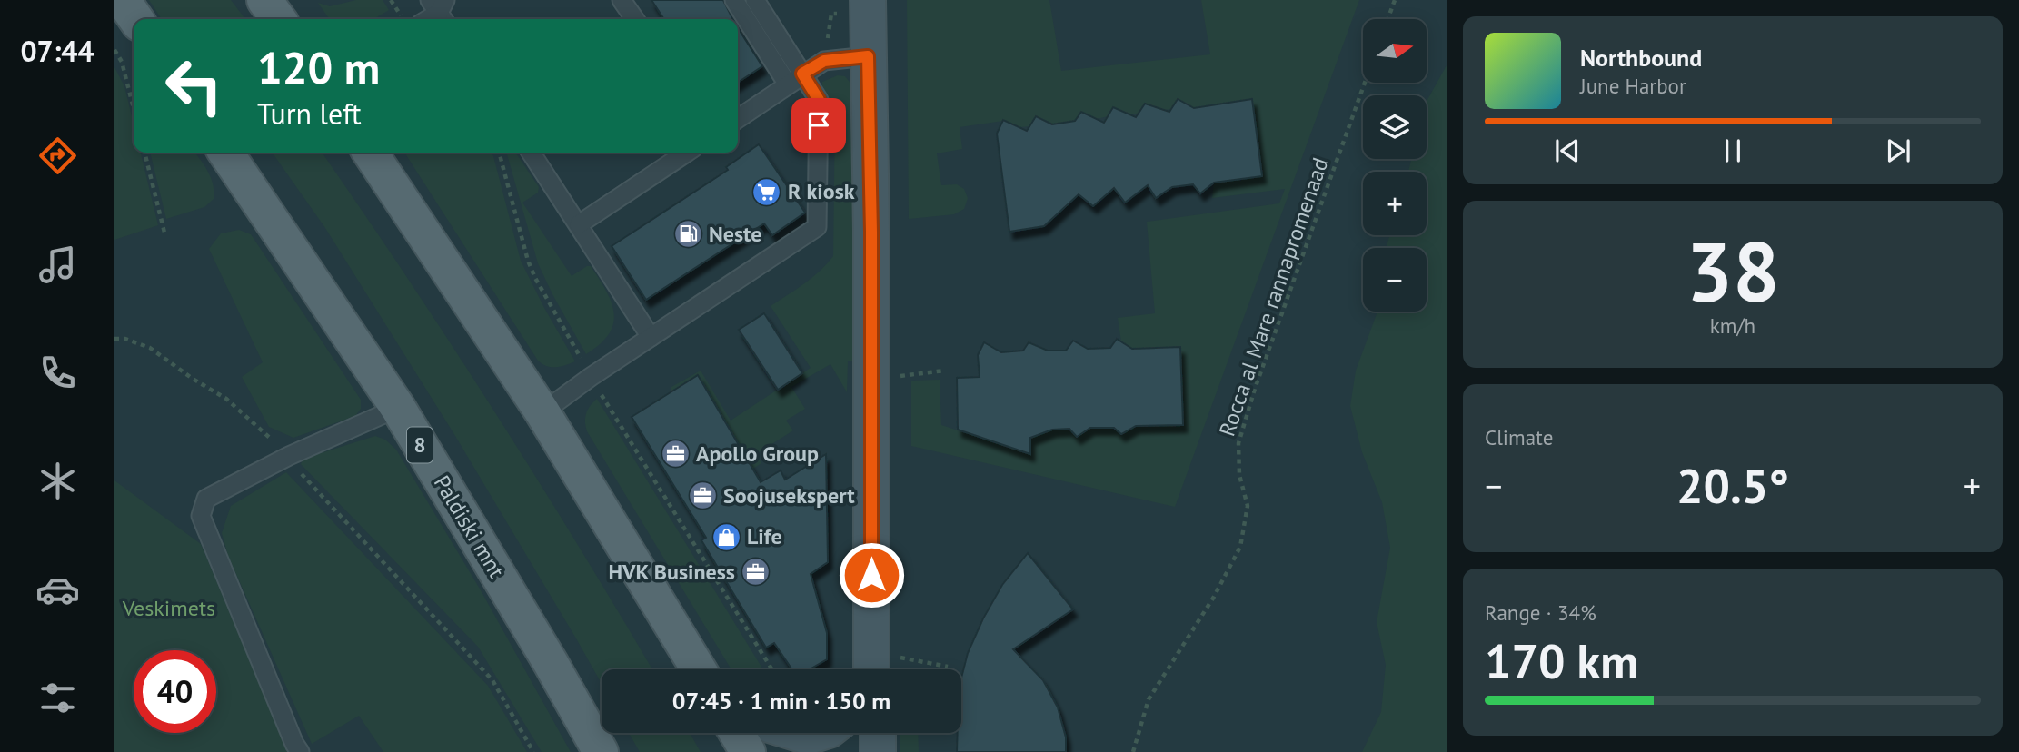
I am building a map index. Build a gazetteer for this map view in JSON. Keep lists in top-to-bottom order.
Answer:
{
  "streets": {
    "main road": ["8", "Paldiski mnt"],
    "path": ["Rocca al Mare rannapromenaad"]
  },
  "parks": ["Veskimets"],
  "places": {
    "supermarket": ["R kiosk"],
    "fuel station": ["Neste"],
    "office": ["Apollo Group", "Soojusekspert", "HVK Business"],
    "shop": ["Life"]
  },
  "north": "right",
  "page": {
    "tabs": "07:44",
    "map_buttons": ["+", "−"],
    "turn": ["120 m", "Turn left"],
    "song": ["Northbound", "June Harbor"],
    "tile": [
      ["38", "km/h"],
      "Climate",
      ["Range · 34%", "170 km"]
    ],
    "heat": ["−", "20.5°", "+"],
    "limit": "40",
    "trip": "07:45 · 1 min · 150 m"
  }
}
